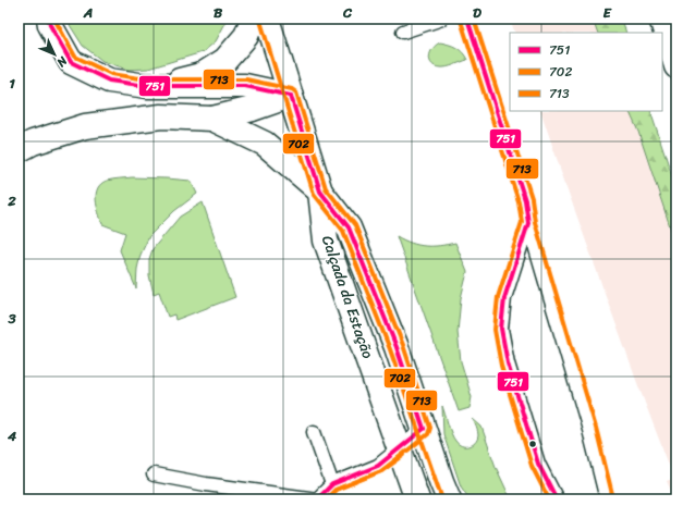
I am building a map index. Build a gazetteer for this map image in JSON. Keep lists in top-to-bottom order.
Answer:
{
  "streets": {
    "main road": ["Calçada da Estação"]
  },
  "lines": ["transit line 751", "transit line 713", "transit line 702"],
  "legend": ["751", "702", "713"],
  "north": "bottom right",
  "grid": {
    "columns": [
      "A",
      "B",
      "C",
      "D",
      "E"
    ],
    "rows": [
      "1",
      "2",
      "3",
      "4"
    ]
  }
}
